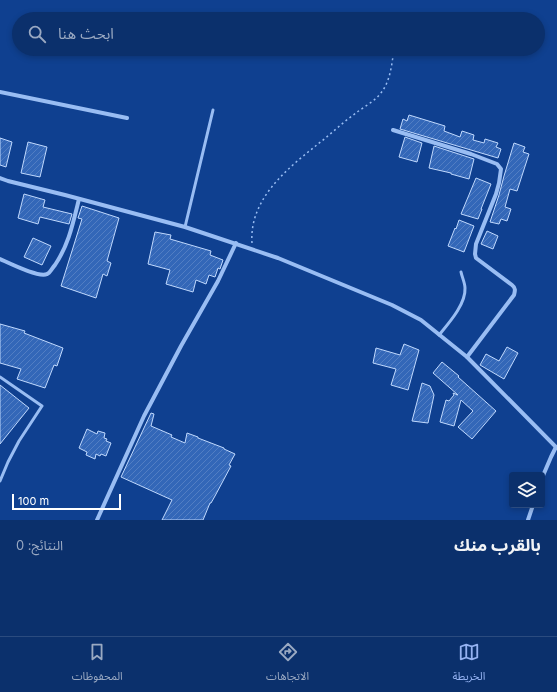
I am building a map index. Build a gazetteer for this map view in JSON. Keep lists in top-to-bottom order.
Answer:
{
  "scale_bar": "100 m",
  "page": {
    "search": "ابحث هنا",
    "scale": "100 m",
    "heading": ["بالقرب منك", "النتائج: 0"],
    "nav": ["الخريطة", "الاتجاهات", "المحفوظات"]
  }
}
